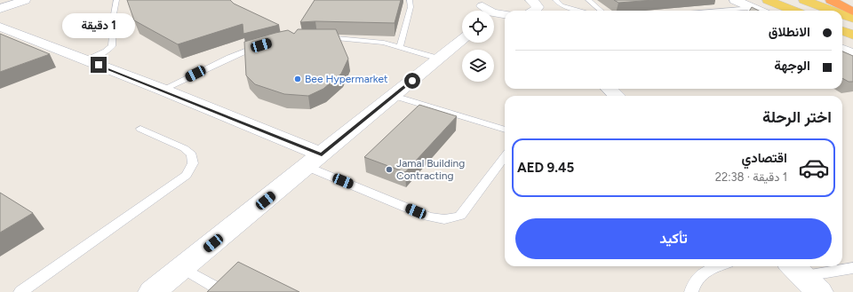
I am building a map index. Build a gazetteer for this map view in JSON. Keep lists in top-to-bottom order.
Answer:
{
  "places": ["Bee Hypermarket", "Jamal Building Contracting"],
  "page": {
    "banner": ["الانطلاق", "الوجهة"],
    "bubble": "1 دقيقة",
    "heading": "اختر الرحلة",
    "list": [
      {
        "name": "اقتصادي",
        "note": "1 دقيقة · 22:38",
        "value": "AED 9.45"
      }
    ],
    "buttons": "تأكيد"
  }
}
